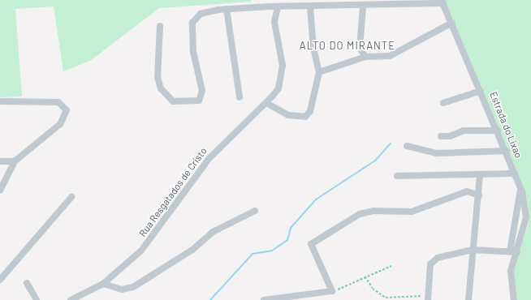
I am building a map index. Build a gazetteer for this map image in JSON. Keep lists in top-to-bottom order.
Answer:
{
  "streets": {
    "street": ["Estrada do Lixao", "Rua Resgatados de Cristo"]
  },
  "districts": ["ALTO DO MIRANTE"]
}
